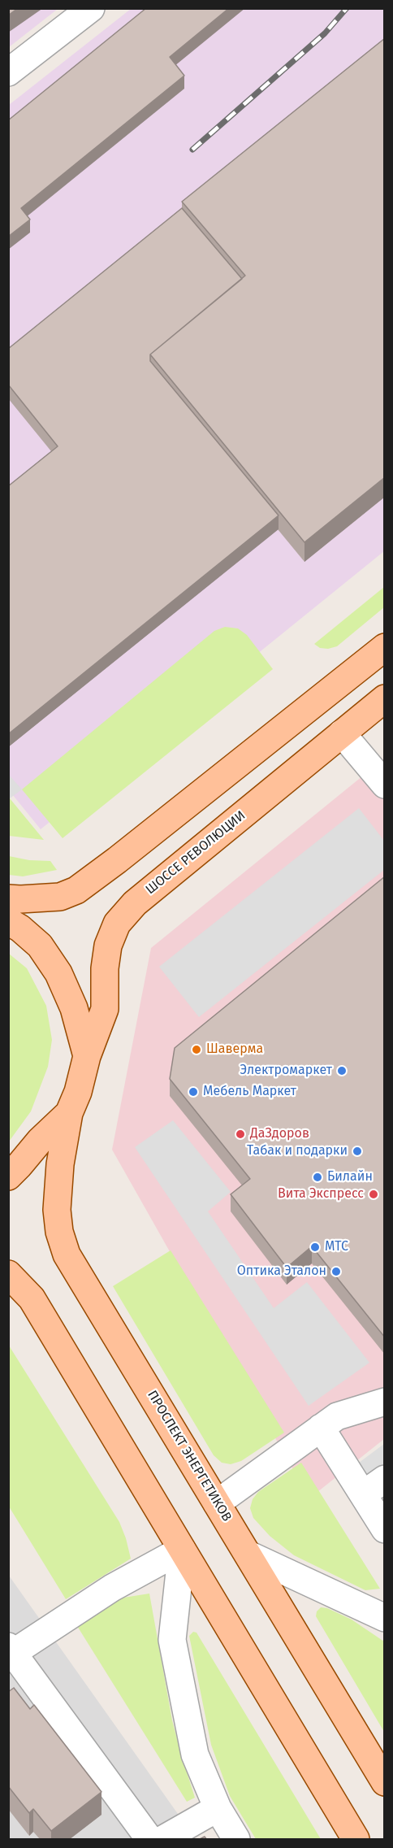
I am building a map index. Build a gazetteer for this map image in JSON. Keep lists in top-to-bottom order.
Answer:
{
  "streets": {
    "main road": ["ШОССЕ РЕВОЛЮЦИИ", "ПРОСПЕКТ ЭНЕРГЕТИКОВ"]
  },
  "crossings": [
    ["ШОССЕ РЕВОЛЮЦИИ", "ПРОСПЕКТ ЭНЕРГЕТИКОВ"]
  ],
  "places": [
    "Шаверма",
    "Электромаркет",
    "Мебель Маркет",
    "ДаЗдоров",
    "Табак и подарки",
    "Билайн",
    "Вита Экспресс",
    "МТС",
    "Оптика Эталон"
  ]
}
